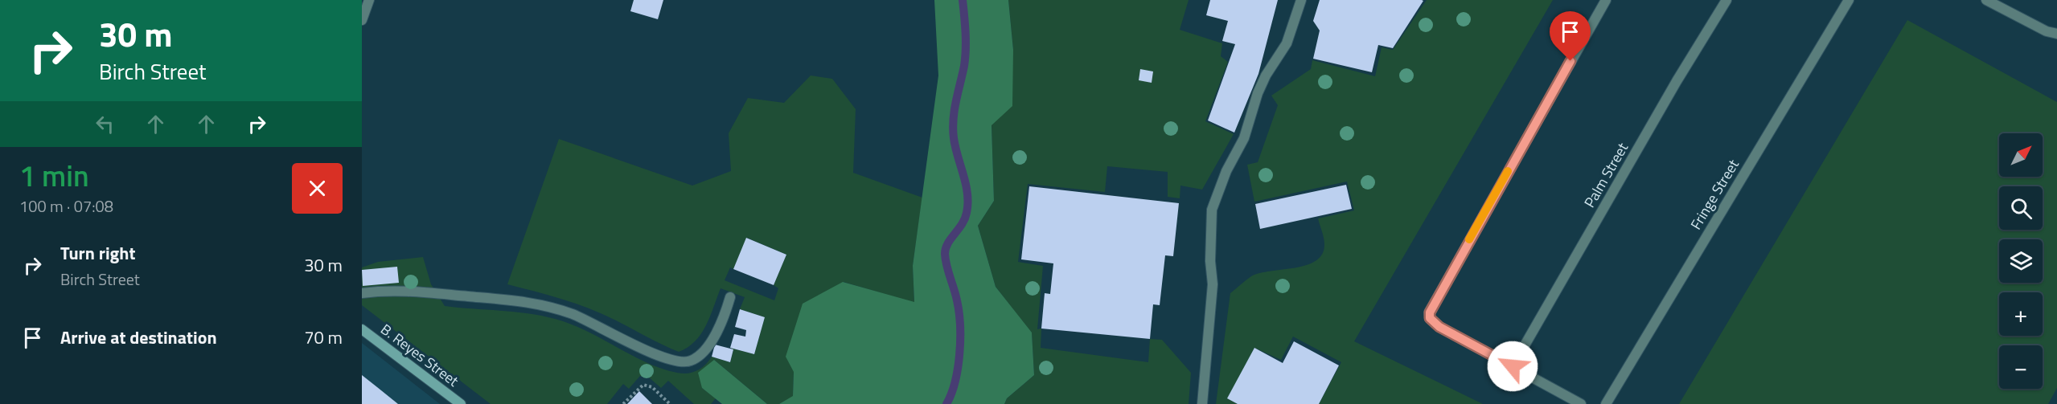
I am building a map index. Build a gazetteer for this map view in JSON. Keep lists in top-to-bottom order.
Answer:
{
  "streets": {
    "street": ["Palm Street", "Fringe Street", "B. Reyes Street"]
  },
  "north": "top right",
  "page": {
    "turn": ["30 m", "Birch Street"],
    "map_buttons": ["+", "−"],
    "heading": ["1 min", "100 m · 07:08"],
    "list": [
      {
        "name": "Turn right",
        "note": "Birch Street",
        "value": "30 m"
      },
      {
        "name": "Arrive at destination",
        "value": "70 m"
      }
    ]
  }
}
